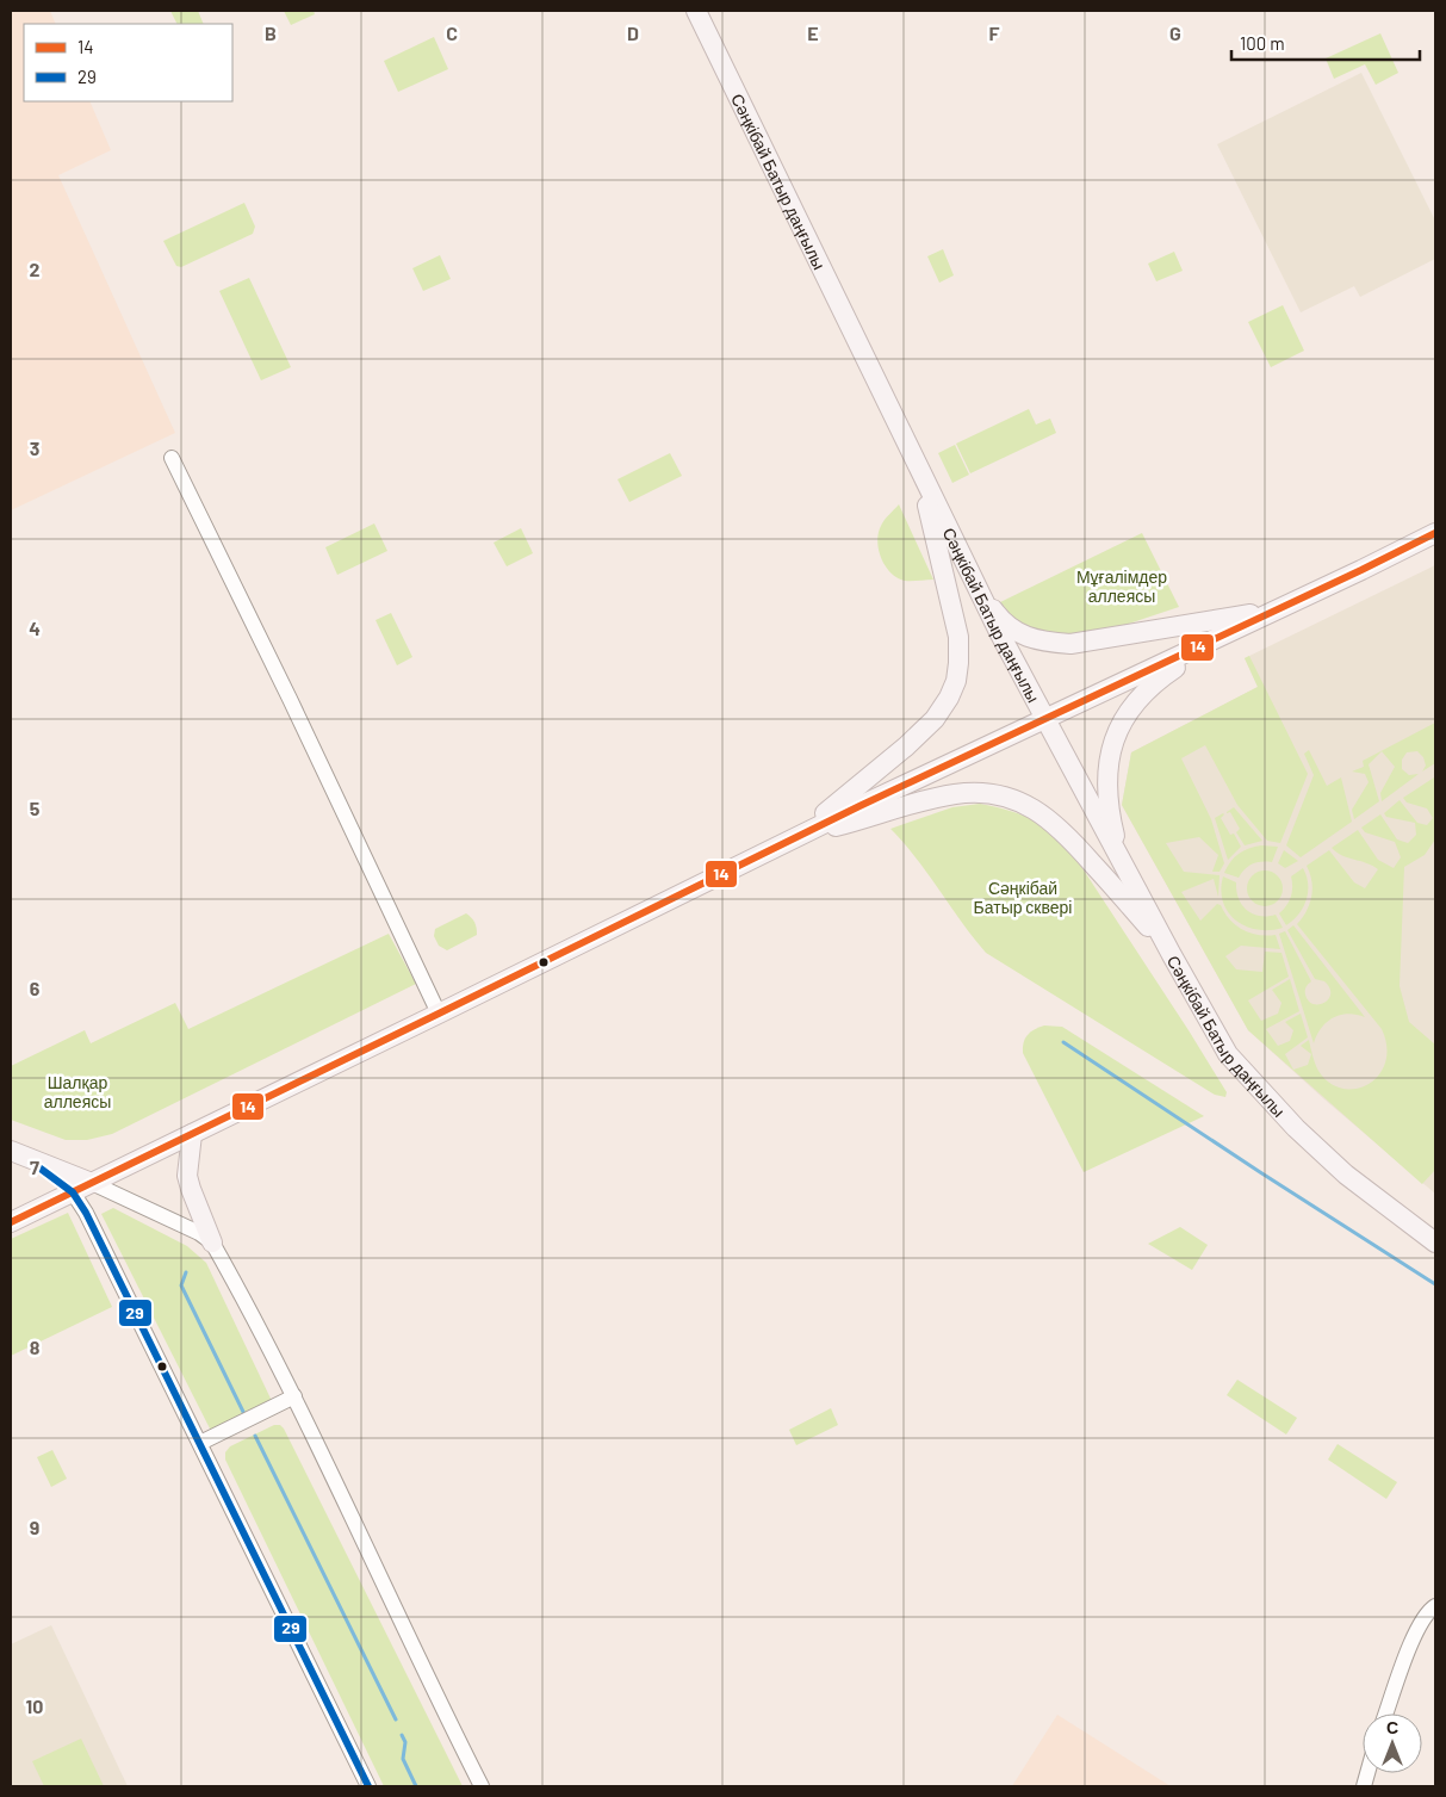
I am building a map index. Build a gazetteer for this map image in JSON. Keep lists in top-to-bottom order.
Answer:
{
  "streets": {
    "main road": ["Сәңкібай Батыр даңғылы"]
  },
  "parks": ["Мұғалімдер аллеясы", "Сәңкібай Батыр сквері", "Шалқар аллеясы"],
  "lines": ["transit line 14", "transit line 29"],
  "legend": ["14", "29"],
  "scale_bar": "100 m",
  "north": "top",
  "grid": {
    "columns": [
      "B",
      "C",
      "D",
      "E",
      "F",
      "G"
    ],
    "rows": [
      "2",
      "3",
      "4",
      "5",
      "6",
      "7",
      "8",
      "9",
      "10"
    ]
  }
}
